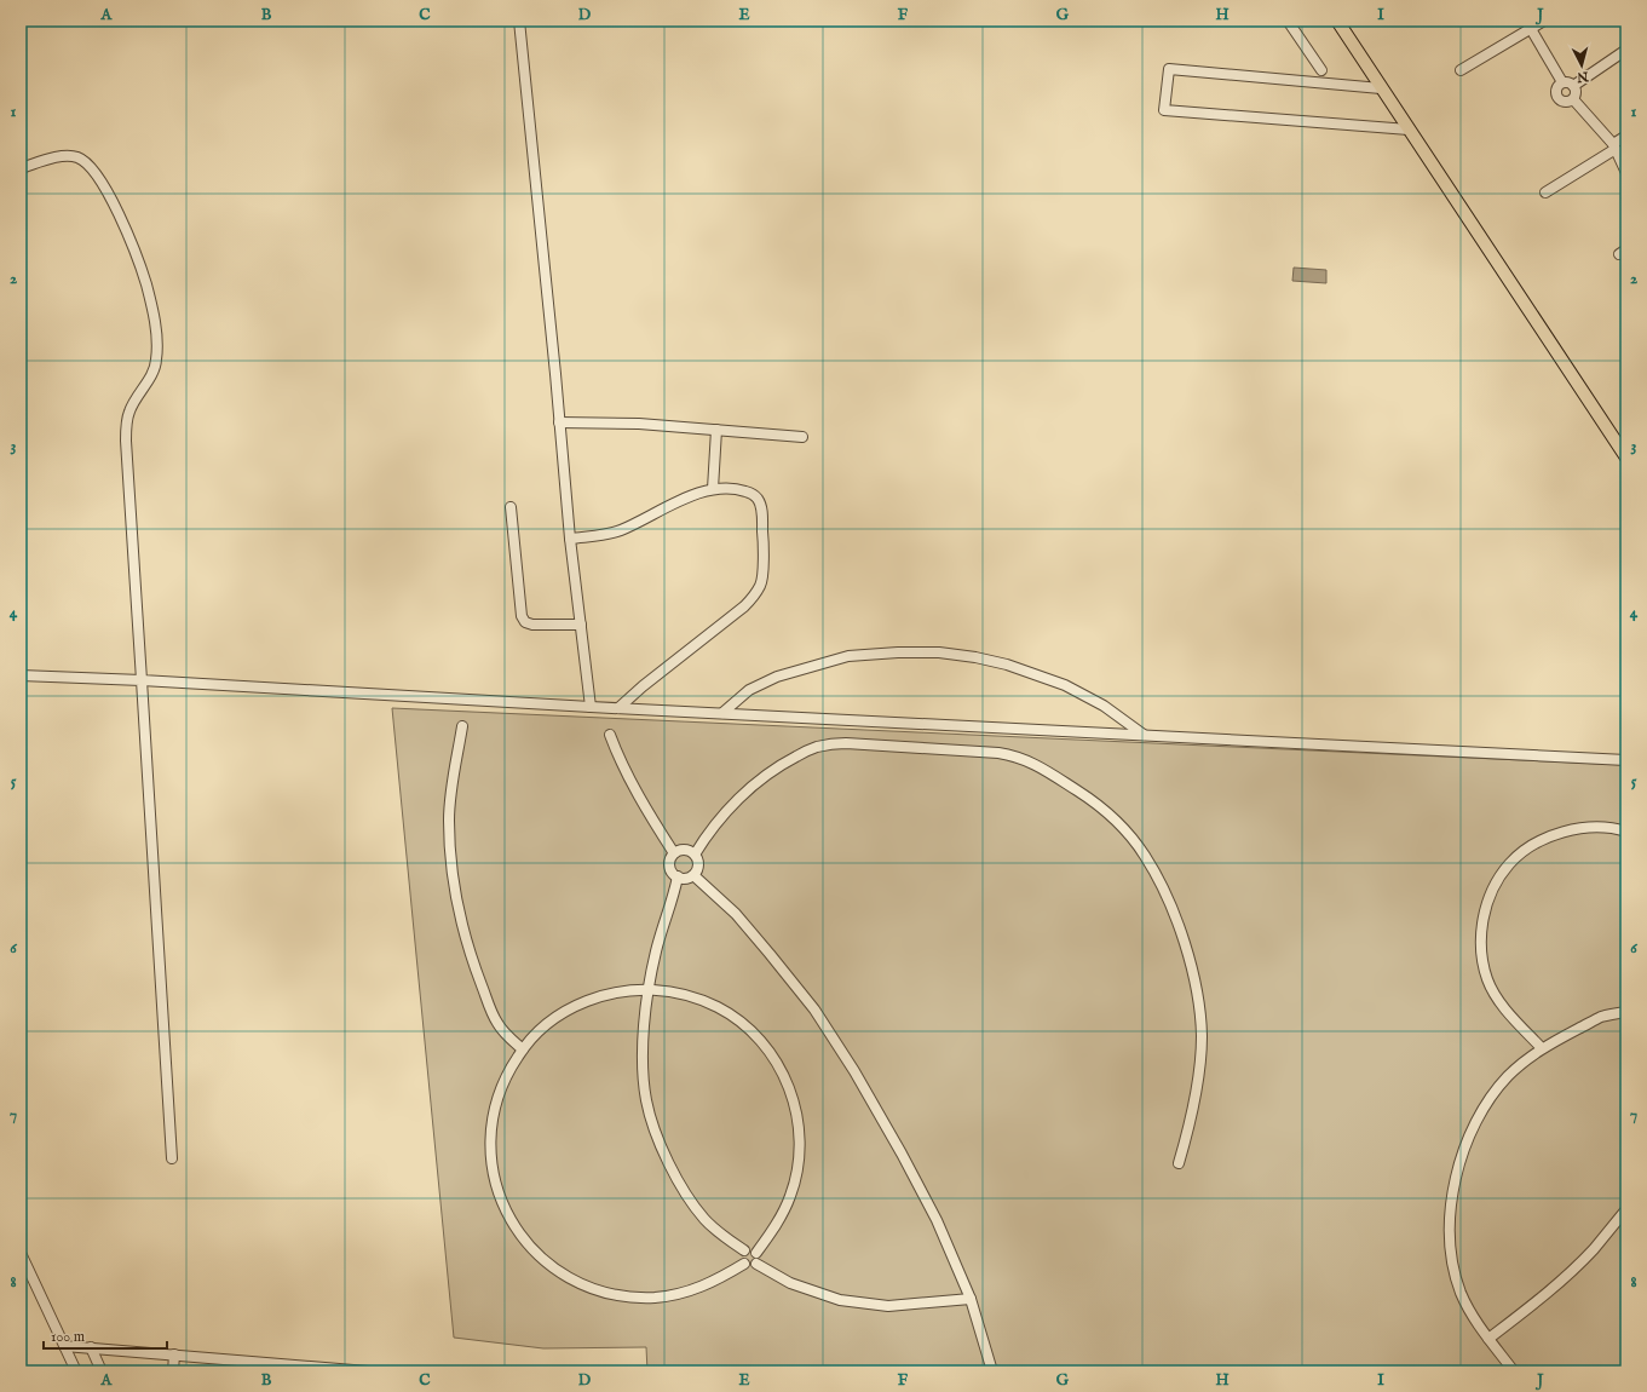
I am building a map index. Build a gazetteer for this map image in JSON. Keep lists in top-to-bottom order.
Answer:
{
  "scale_bar": "100 m",
  "north": "bottom",
  "grid": {
    "columns": [
      "A",
      "B",
      "C",
      "D",
      "E",
      "F",
      "G",
      "H",
      "I",
      "J"
    ],
    "rows": [
      "1",
      "2",
      "3",
      "4",
      "5",
      "6",
      "7",
      "8"
    ]
  }
}
